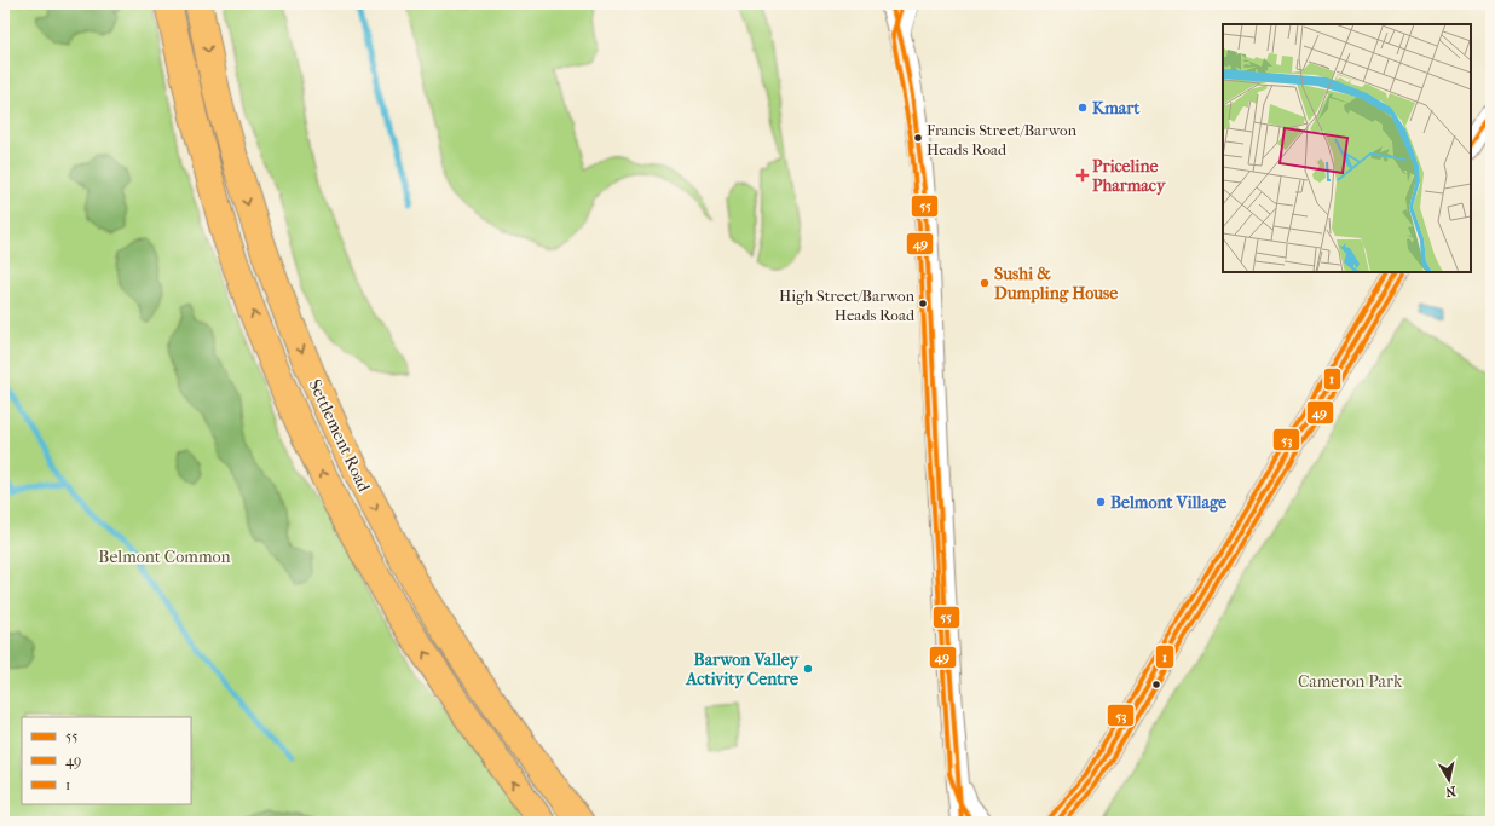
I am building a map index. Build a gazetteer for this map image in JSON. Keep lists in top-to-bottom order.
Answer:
{
  "streets": {
    "highway": ["Settlement Road"]
  },
  "parks": ["Belmont Common", "Cameron Park"],
  "places": {
    "other": [
      "Kmart",
      "Francis Street/Barwon Heads Road",
      "Sushi & Dumpling House",
      "High Street/Barwon Heads Road",
      "Belmont Village",
      "Barwon Valley Activity Centre"
    ],
    "health": ["Priceline Pharmacy"]
  },
  "lines": [
    "transit line 55",
    "transit line 49",
    "transit line 1",
    "transit line 53"
  ],
  "legend": ["55", "49", "1"],
  "north": "bottom"
}
